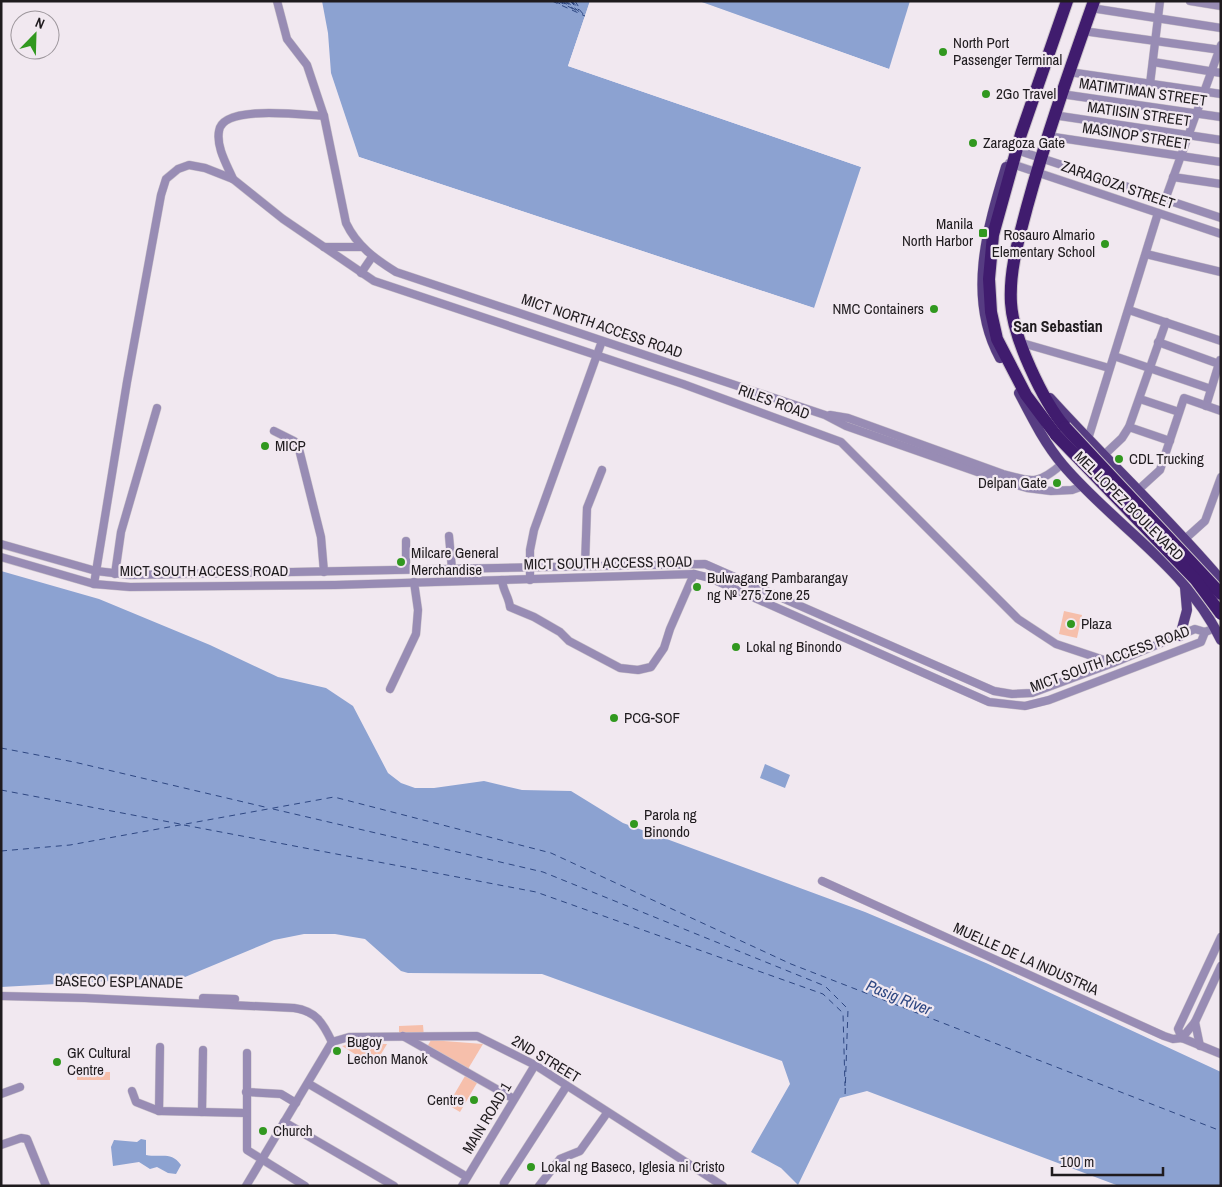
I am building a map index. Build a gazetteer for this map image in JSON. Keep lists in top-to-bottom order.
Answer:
{
  "streets": {
    "highway": ["MEL LOPEZ BOULEVARD"],
    "street": [
      "MATIMTIMAN STREET",
      "MATIISIN STREET",
      "MASINOP STREET",
      "ZARAGOZA STREET",
      "MICT NORTH ACCESS ROAD",
      "RILES ROAD",
      "MICT SOUTH ACCESS ROAD",
      "MUELLE DE LA INDUSTRIA",
      "BASECO ESPLANADE",
      "2ND STREET",
      "MAIN ROAD 1"
    ]
  },
  "crossings": [
    ["MATIMTIMAN STREET", "MEL LOPEZ BOULEVARD"],
    ["MATIISIN STREET", "MEL LOPEZ BOULEVARD"],
    ["MASINOP STREET", "MEL LOPEZ BOULEVARD"],
    ["ZARAGOZA STREET", "MEL LOPEZ BOULEVARD"],
    ["MICT NORTH ACCESS ROAD", "MEL LOPEZ BOULEVARD"],
    ["RILES ROAD", "MICT SOUTH ACCESS ROAD"],
    ["MEL LOPEZ BOULEVARD", "MICT SOUTH ACCESS ROAD"],
    ["2ND STREET", "MAIN ROAD 1"]
  ],
  "districts": ["San Sebastian"],
  "water": ["Pasig River"],
  "places": {
    "other": [
      "North Port Passenger Terminal",
      "2Go Travel",
      "Zaragoza Gate",
      "Rosauro Almario Elementary School",
      "NMC Containers",
      "MICP",
      "CDL Trucking",
      "Delpan Gate",
      "Milcare General Merchandise",
      "Bulwagang Pambarangay ng № 275 Zone 25",
      "Plaza",
      "Lokal ng Binondo",
      "PCG-SOF",
      "Parola ng Binondo",
      "Bugoy Lechon Manok",
      "GK Cultural Centre",
      "Centre",
      "Church",
      "Lokal ng Baseco, Iglesia ni Cristo"
    ],
    "transit": ["Manila North Harbor"]
  },
  "scale_bar": "100 m",
  "north": "top right"
}
